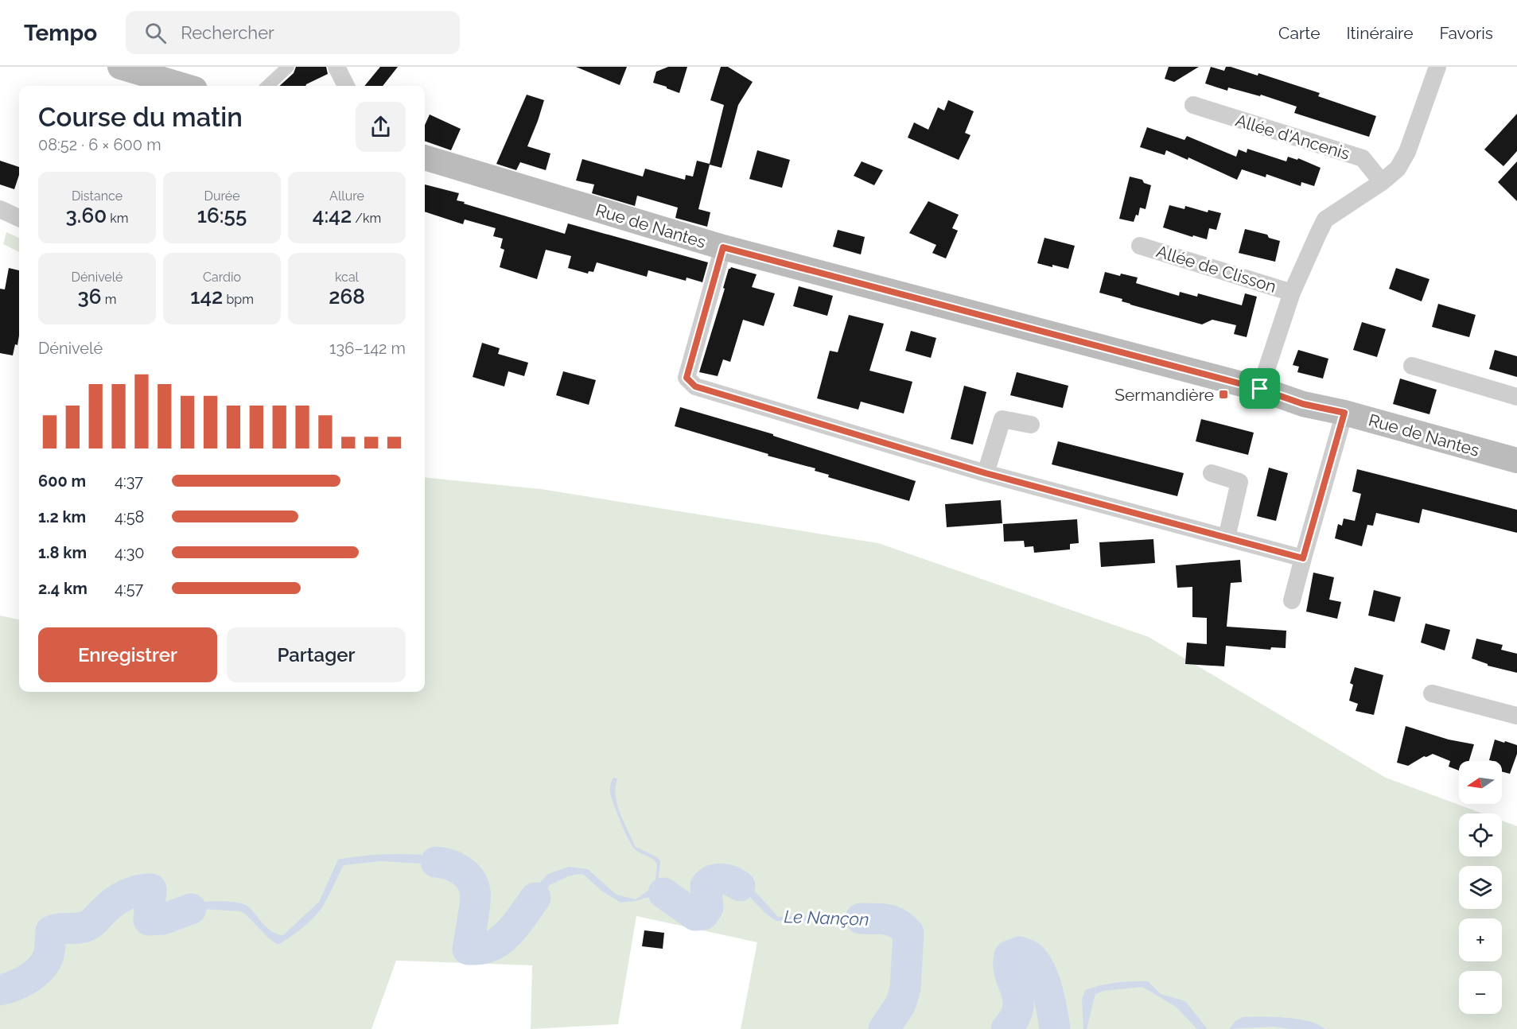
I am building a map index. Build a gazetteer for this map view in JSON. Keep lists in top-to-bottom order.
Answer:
{
  "streets": {
    "main road": ["Rue de Nantes"],
    "street": ["Allée d'Ancenis", "Allée de Clisson"]
  },
  "water": ["Le Nançon"],
  "places": {
    "transit": ["Sermandière"]
  },
  "north": "left",
  "page": {
    "header": "Tempo",
    "search": "Rechercher",
    "nav": ["Carte", "Itinéraire", "Favoris"],
    "heading": ["Course du matin", "08:52 · 6 × 600 m"],
    "stats": [
      ["Distance", "3.60 km"],
      ["Durée", "16:55"],
      ["Allure", "4:42 /km"],
      ["Dénivelé", "36 m"],
      ["Cardio", "142 bpm"],
      ["kcal", "268"]
    ],
    "chart": ["Dénivelé", "136–142 m"],
    "list": [
      {
        "name": "600 m",
        "note": "4:37"
      },
      {
        "name": "1.2 km",
        "note": "4:58"
      },
      {
        "name": "1.8 km",
        "note": "4:30"
      },
      {
        "name": "2.4 km",
        "note": "4:57"
      }
    ],
    "buttons": ["Enregistrer", "Partager"],
    "map_buttons": ["+", "−"]
  }
}
